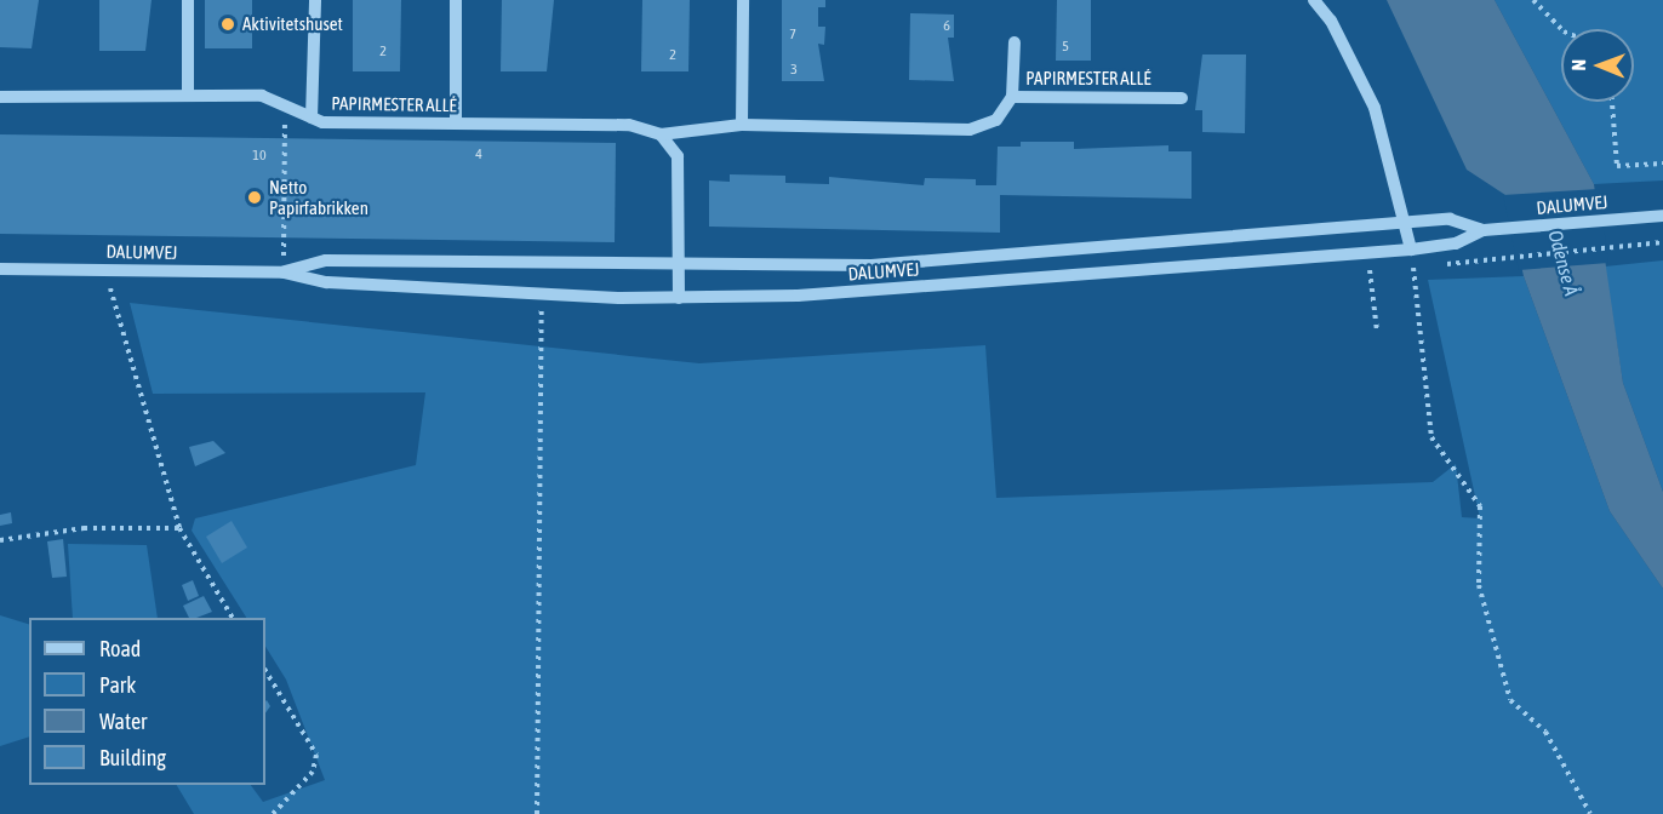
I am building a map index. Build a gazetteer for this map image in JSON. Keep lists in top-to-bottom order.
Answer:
{
  "streets": {
    "street": ["PAPIRMESTER ALLÉ", "DALUMVEJ"]
  },
  "water": ["Odense Å"],
  "places": ["Aktivitetshuset", "Netto Papirfabrikken"],
  "house_numbers": [
    "6",
    "7",
    "5",
    "2",
    "2",
    "3",
    "4",
    "10"
  ],
  "legend": [
    "Road",
    "Park",
    "Water",
    "Building"
  ],
  "north": "left"
}
